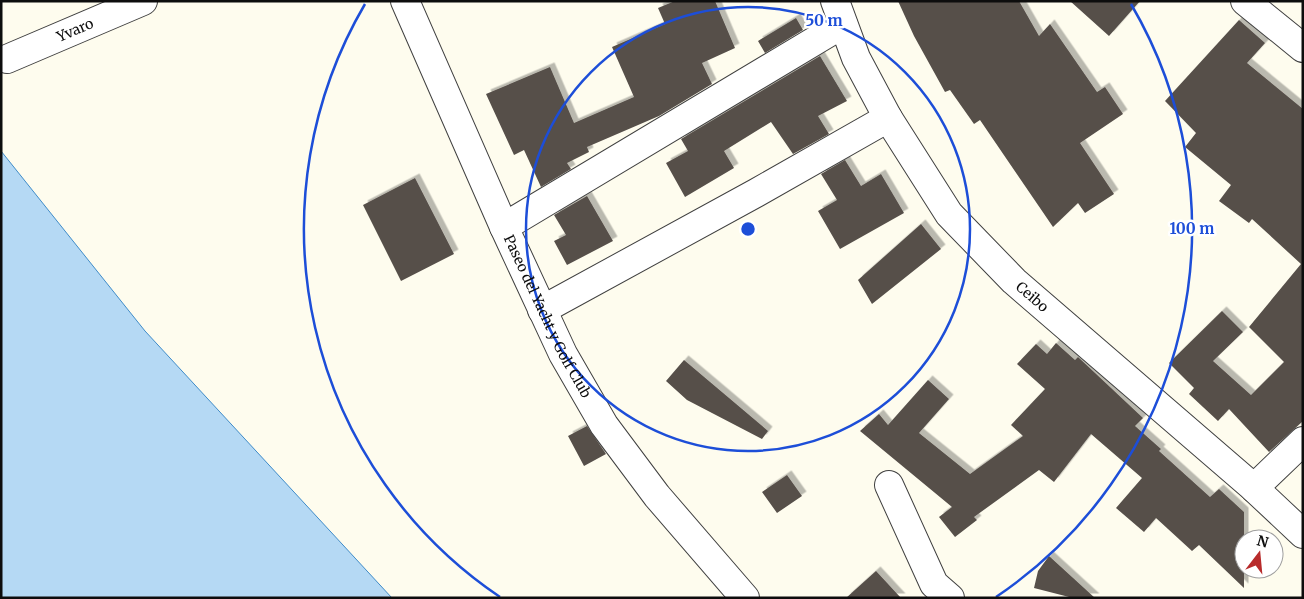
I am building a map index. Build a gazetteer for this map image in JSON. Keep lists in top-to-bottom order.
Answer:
{
  "streets": {
    "street": ["Yvaro", "Ceibo", "Paseo del Yacht y Golf Club"]
  },
  "north": "top",
  "rings": ["50 m", "100 m"]
}
